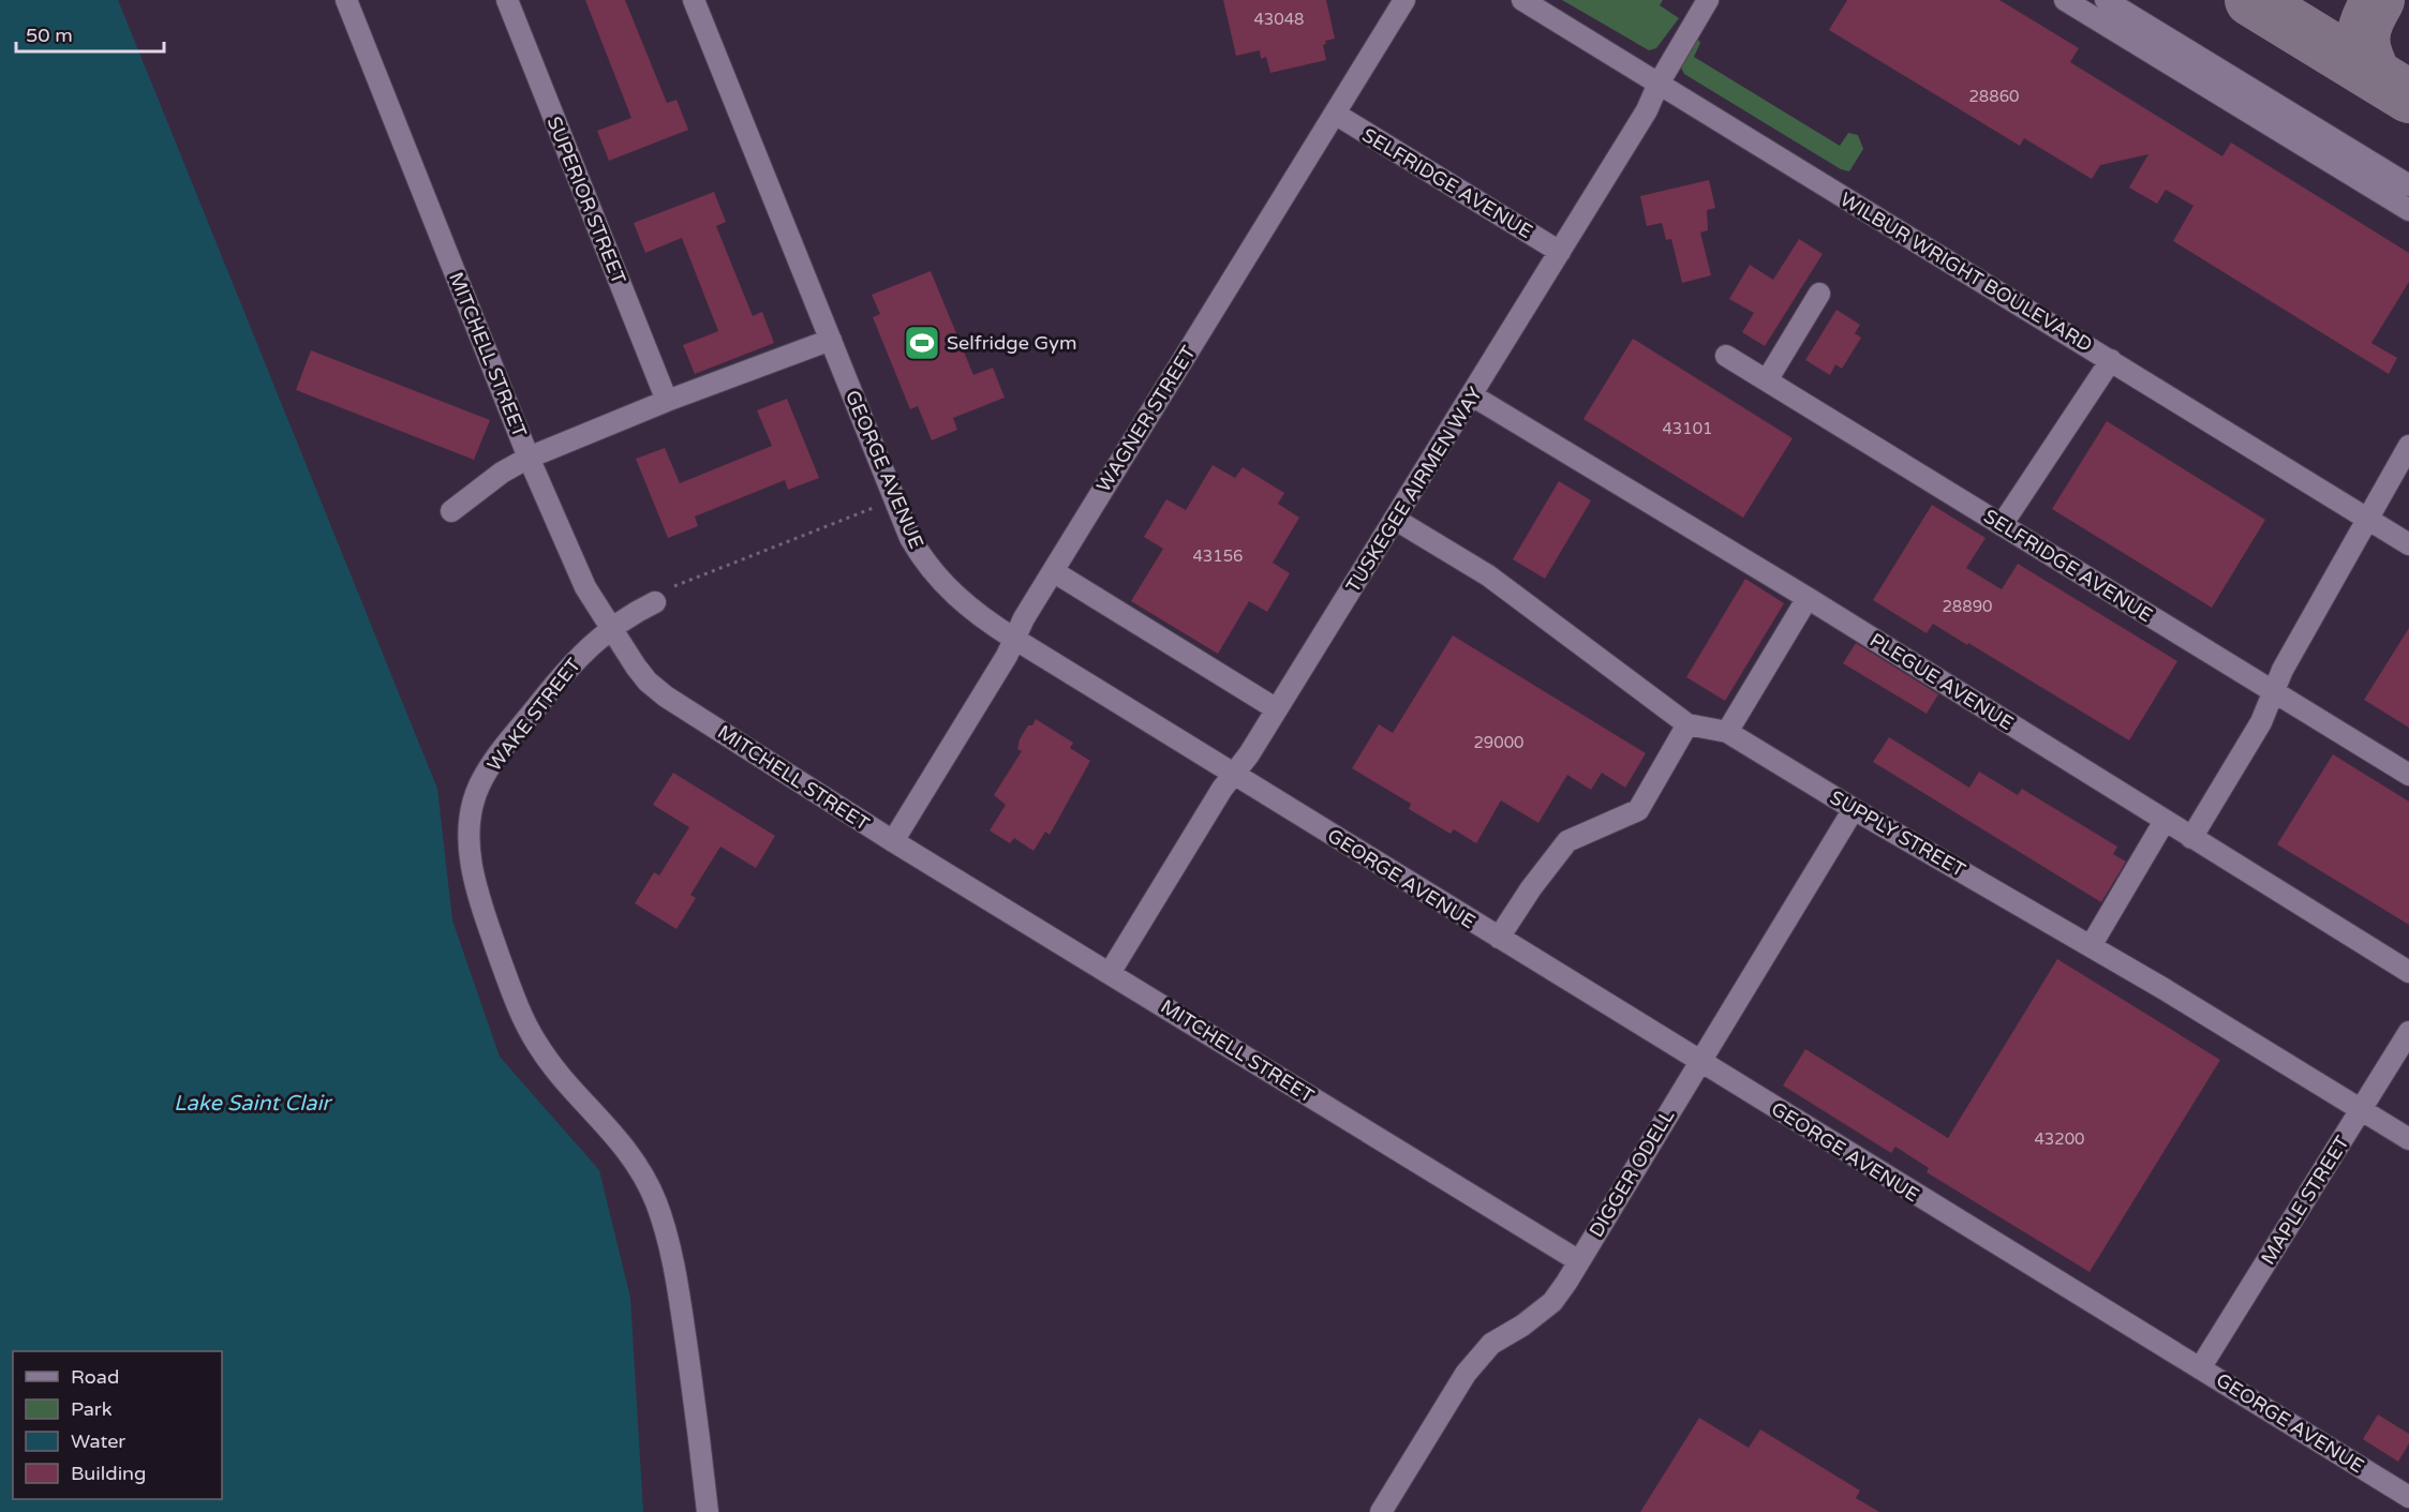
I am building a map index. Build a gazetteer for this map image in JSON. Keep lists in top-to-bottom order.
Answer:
{
  "streets": {
    "street": [
      "SELFRIDGE AVENUE",
      "SUPERIOR STREET",
      "WILBUR WRIGHT BOULEVARD",
      "MITCHELL STREET",
      "WAGNER STREET",
      "GEORGE AVENUE",
      "TUSKEGEE AIRMEN WAY",
      "PLEGUE AVENUE",
      "WAKE STREET",
      "SUPPLY STREET",
      "DIGGER ODELL",
      "MAPLE STREET"
    ]
  },
  "crossings": [
    ["SELFRIDGE AVENUE", "WAGNER STREET"],
    ["SELFRIDGE AVENUE", "TUSKEGEE AIRMEN WAY"],
    ["WILBUR WRIGHT BOULEVARD", "TUSKEGEE AIRMEN WAY"],
    ["MITCHELL STREET", "WAGNER STREET"],
    ["MITCHELL STREET", "TUSKEGEE AIRMEN WAY"],
    ["MITCHELL STREET", "WAKE STREET"],
    ["MITCHELL STREET", "DIGGER ODELL"],
    ["WAGNER STREET", "GEORGE AVENUE"],
    ["GEORGE AVENUE", "TUSKEGEE AIRMEN WAY"],
    ["GEORGE AVENUE", "DIGGER ODELL"],
    ["GEORGE AVENUE", "MAPLE STREET"],
    ["TUSKEGEE AIRMEN WAY", "PLEGUE AVENUE"],
    ["TUSKEGEE AIRMEN WAY", "SUPPLY STREET"],
    ["SUPPLY STREET", "DIGGER ODELL"],
    ["SUPPLY STREET", "MAPLE STREET"]
  ],
  "water": ["Lake Saint Clair"],
  "places": {
    "sports": ["Selfridge Gym"]
  },
  "house_numbers": [
    "43048",
    "28860",
    "43101",
    "43156",
    "28890",
    "29000",
    "43200"
  ],
  "legend": [
    "Road",
    "Park",
    "Water",
    "Building"
  ],
  "scale_bar": "50 m"
}
